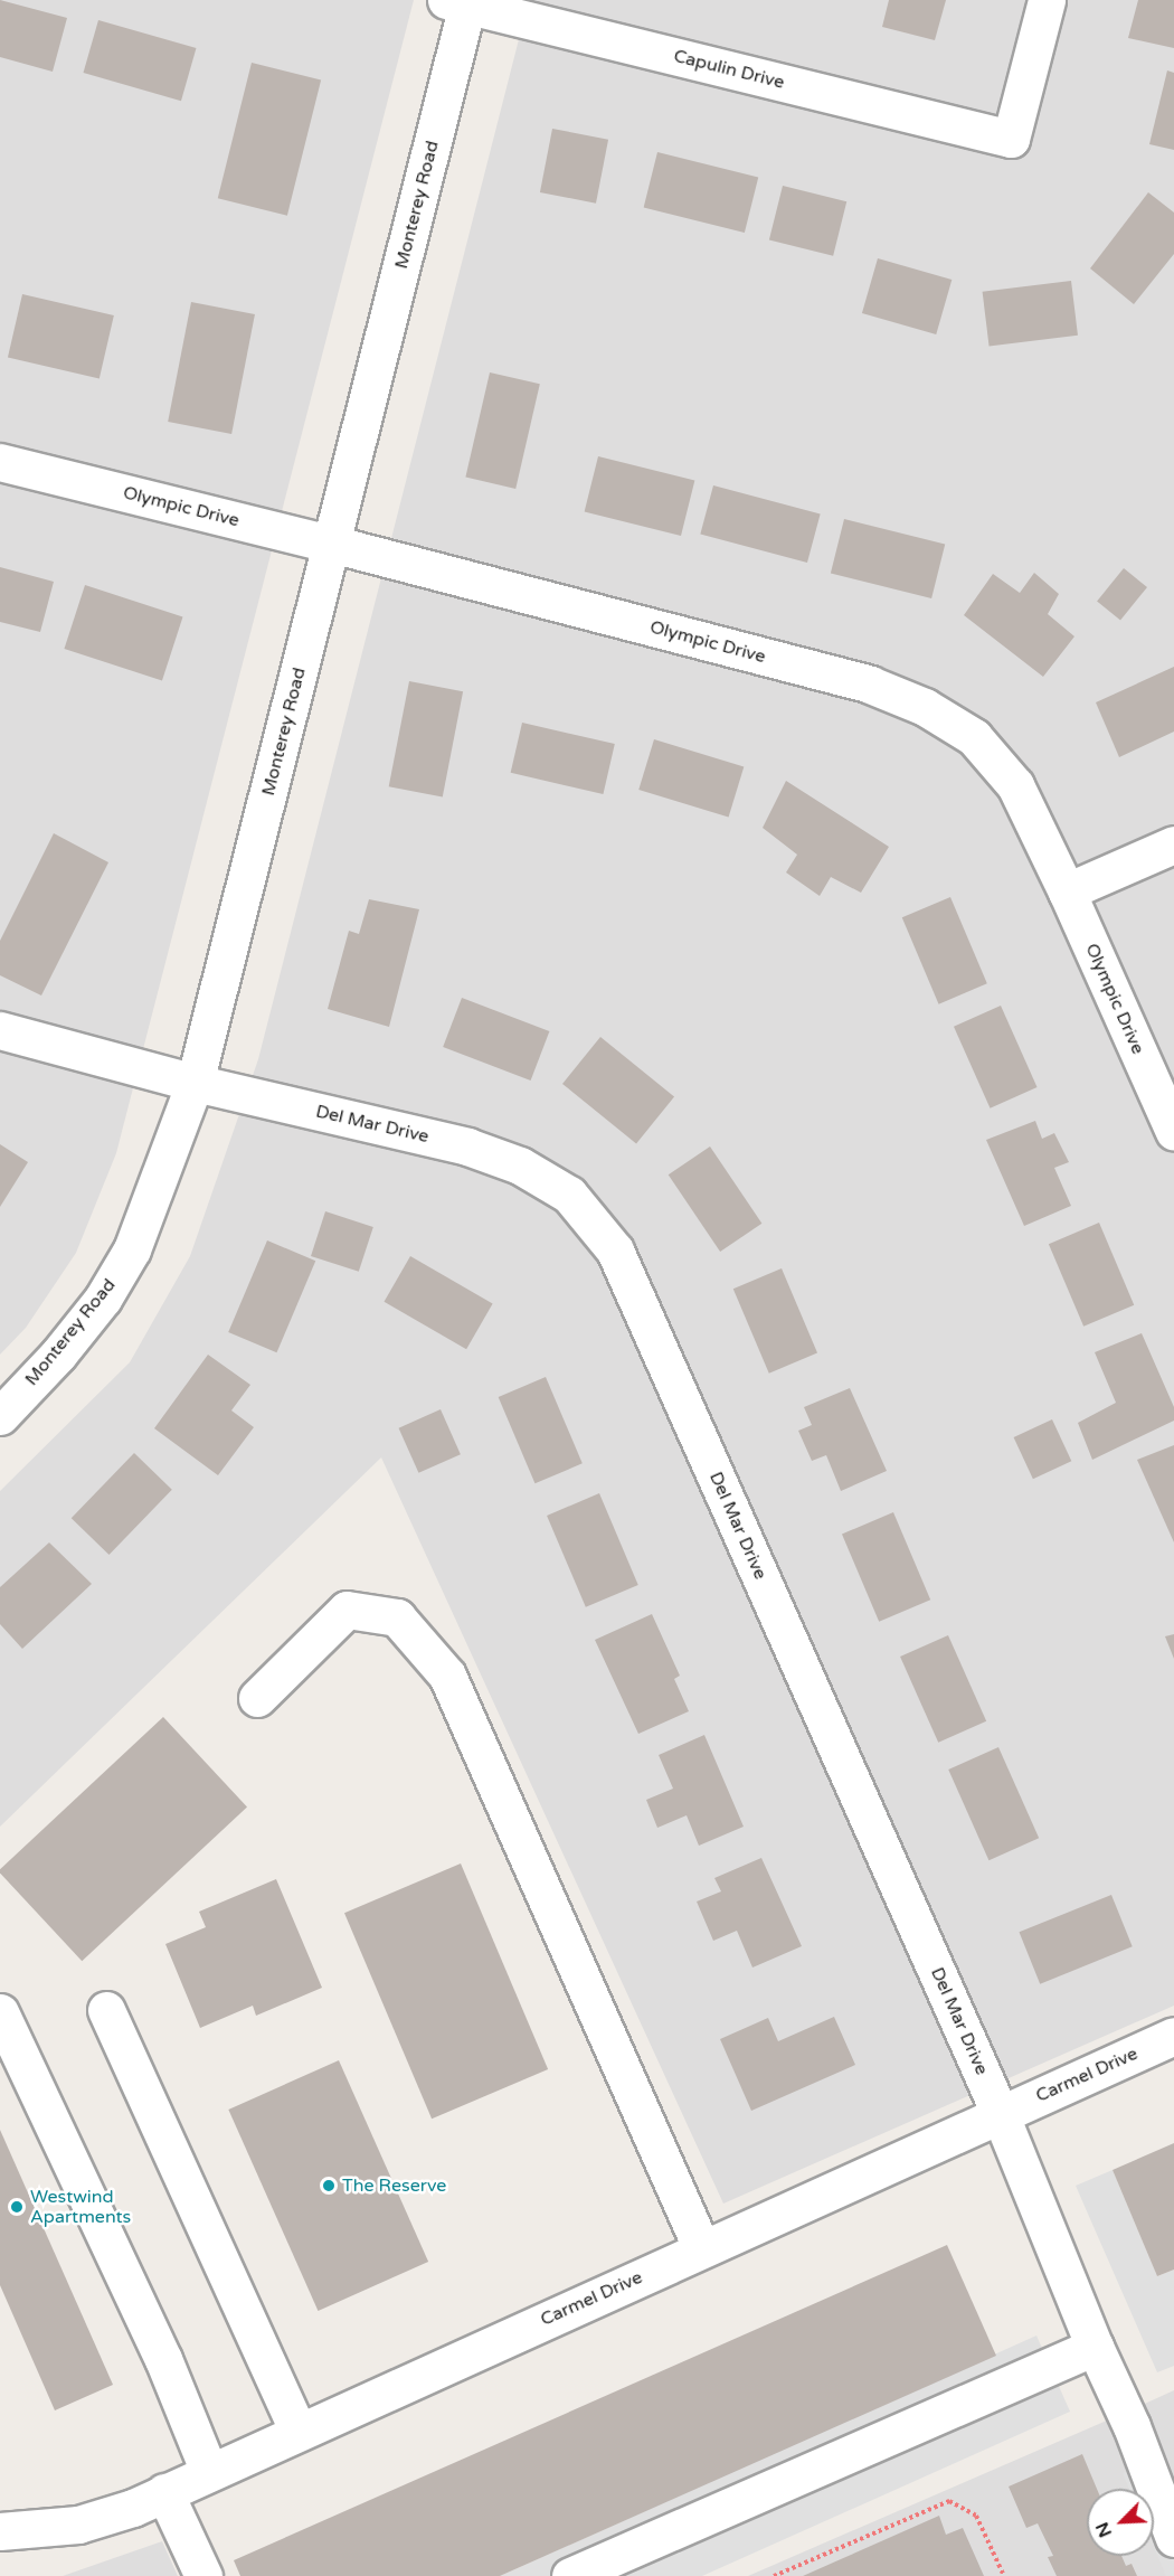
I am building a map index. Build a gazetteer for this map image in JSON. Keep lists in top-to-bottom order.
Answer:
{
  "streets": {
    "street": [
      "Capulin Drive",
      "Monterey Road",
      "Olympic Drive",
      "Del Mar Drive",
      "Carmel Drive"
    ]
  },
  "crossings": [
    ["Capulin Drive", "Monterey Road"],
    ["Monterey Road", "Olympic Drive"],
    ["Monterey Road", "Del Mar Drive"],
    ["Del Mar Drive", "Carmel Drive"]
  ],
  "places": ["The Reserve", "Westwind Apartments"],
  "north": "bottom left"
}
